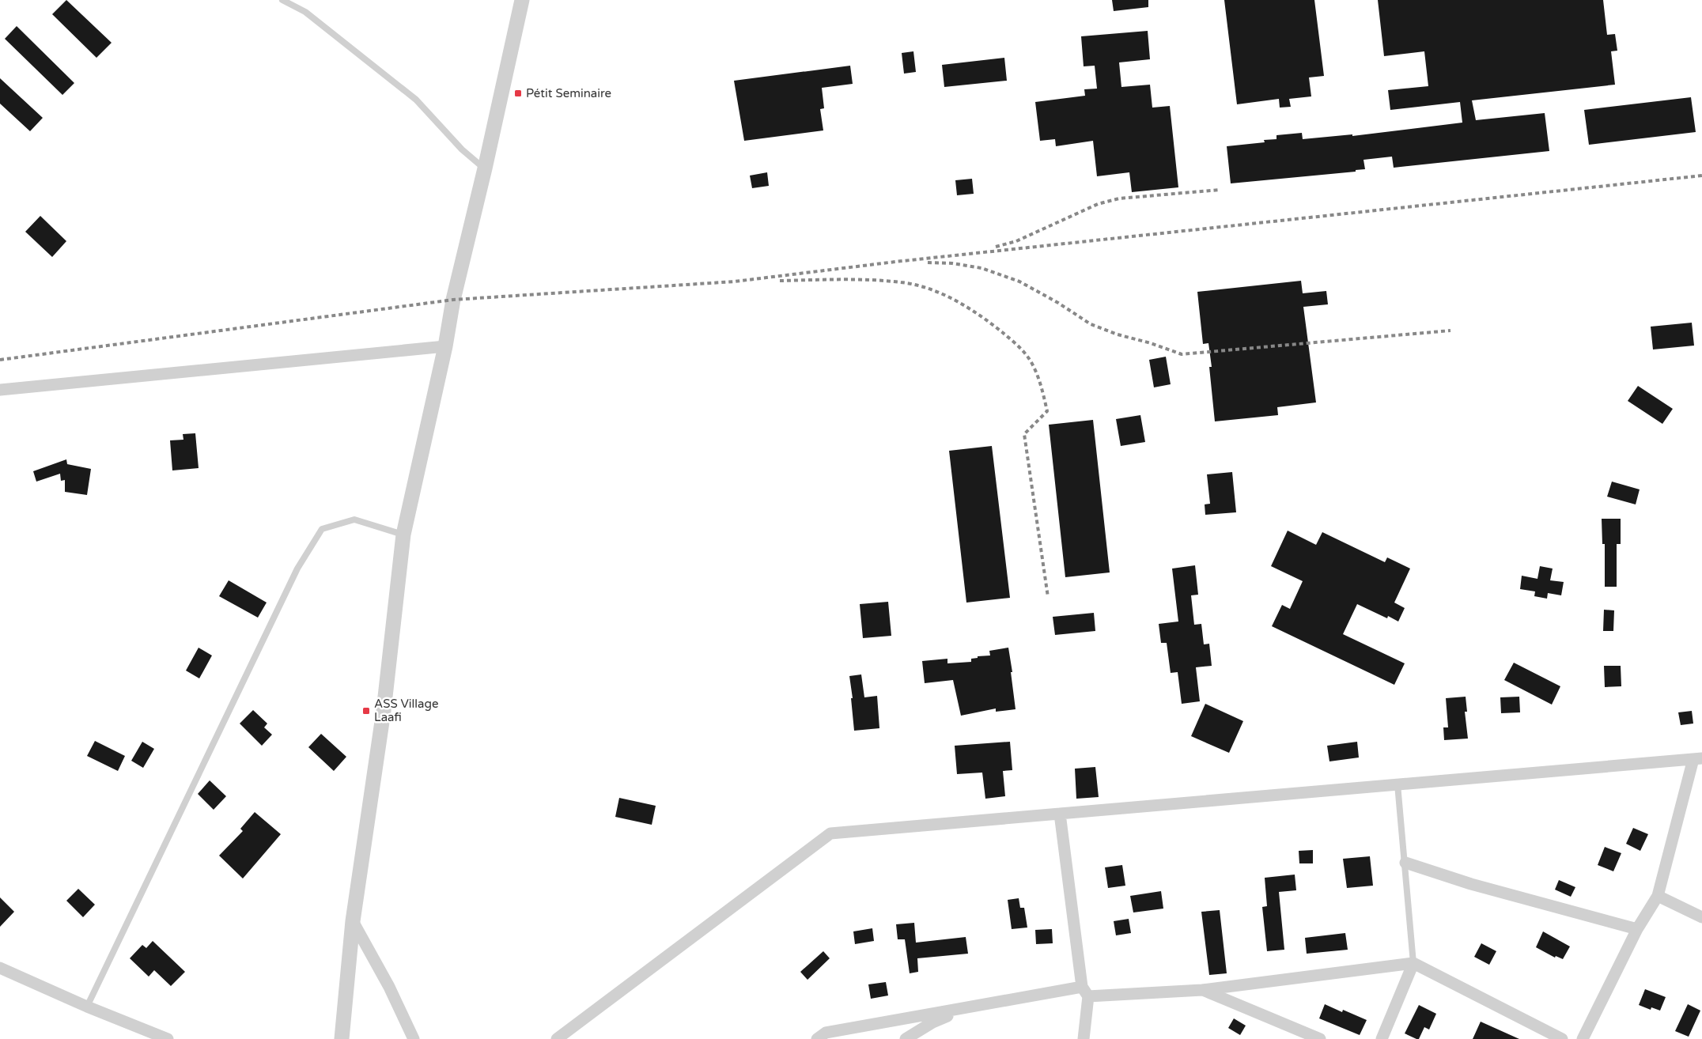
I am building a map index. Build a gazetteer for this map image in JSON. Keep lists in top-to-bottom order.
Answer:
{
  "places": {
    "transit": ["Pétit Seminaire", "ASS Village Laafi"]
  }
}
